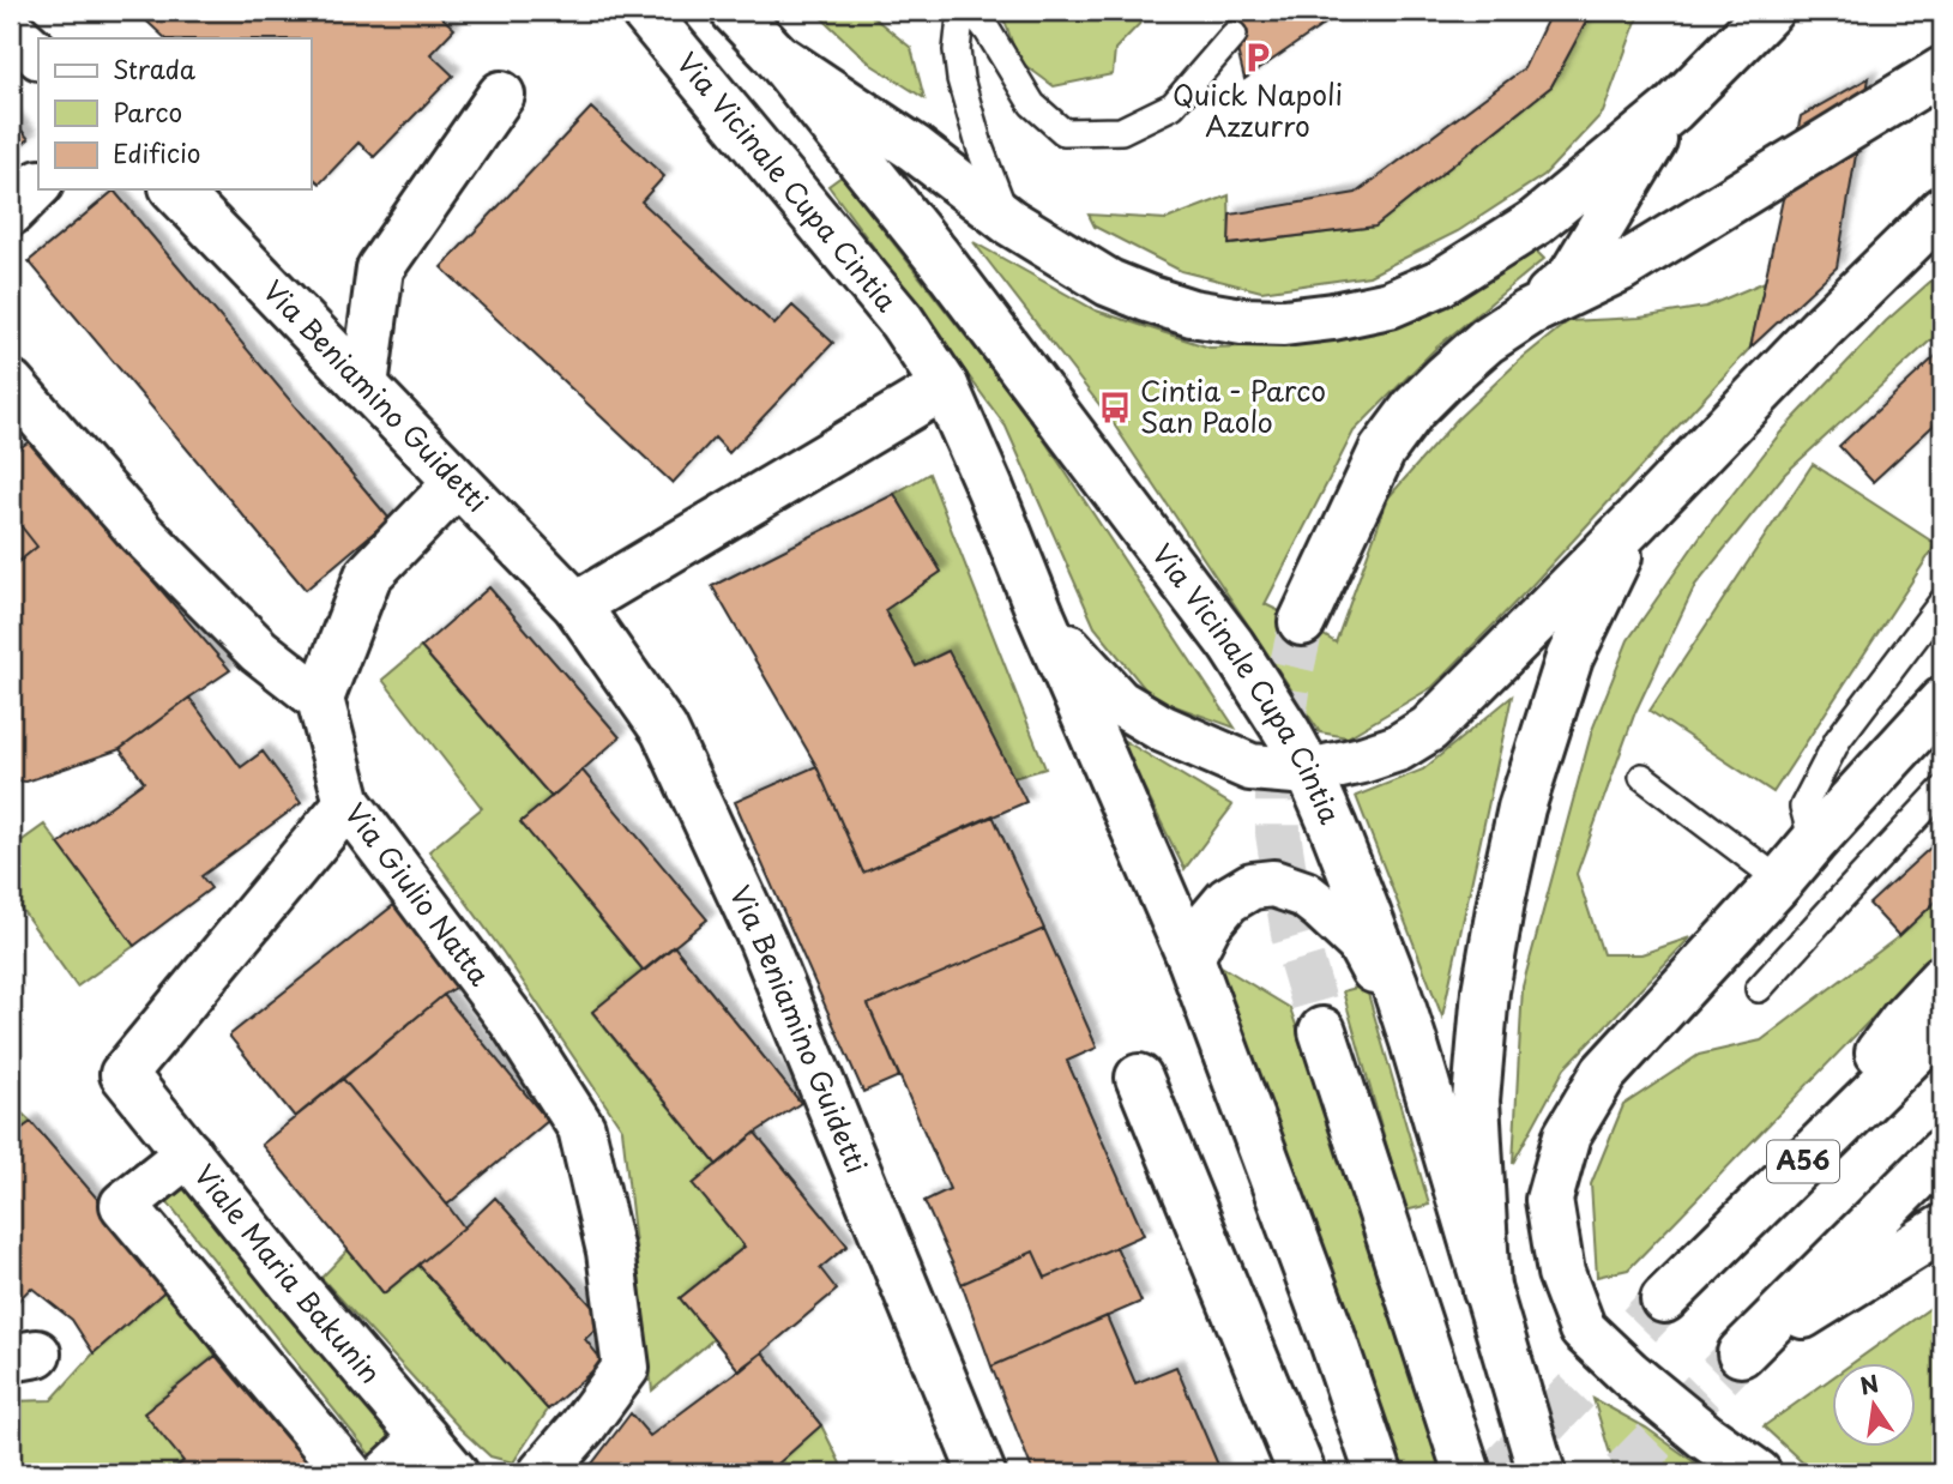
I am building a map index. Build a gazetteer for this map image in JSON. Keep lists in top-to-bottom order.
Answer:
{
  "streets": {
    "main road": [
      "Via Vicinale Cupa Cintia",
      "Via Beniamino Guidetti",
      "Via Giulio Natta",
      "A56",
      "Viale Maria Bakunin"
    ]
  },
  "crossings": [
    ["Via Giulio Natta", "Viale Maria Bakunin"]
  ],
  "places": {
    "parking": ["Quick Napoli Azzurro"],
    "bus stop": ["Cintia - Parco San Paolo"]
  },
  "legend": ["Strada", "Parco", "Edificio"],
  "north": "top"
}
